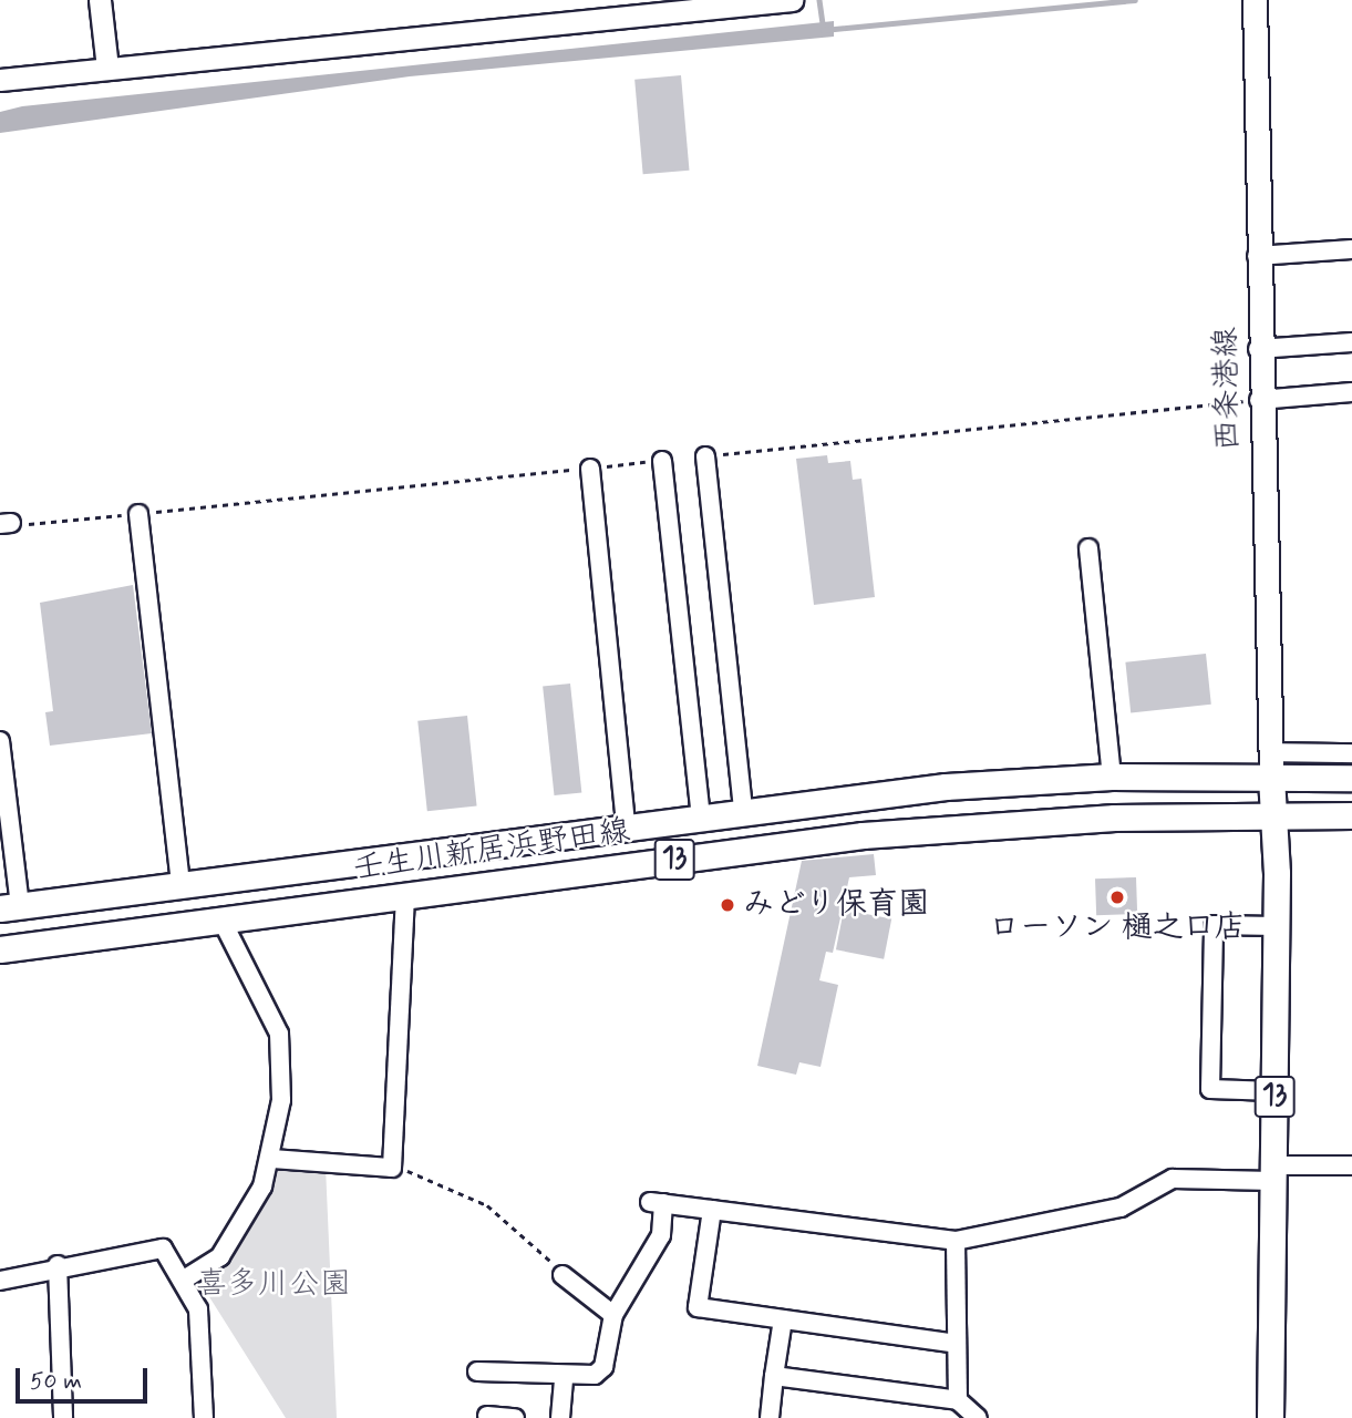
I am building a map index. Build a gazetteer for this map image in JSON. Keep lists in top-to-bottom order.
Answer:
{
  "streets": {
    "main road": ["西条港線", "壬生川新居浜野田線", "13"]
  },
  "crossings": [
    ["西条港線", "壬生川新居浜野田線"],
    ["西条港線", "13"],
    ["壬生川新居浜野田線", "13"]
  ],
  "parks": ["喜多川公園"],
  "places": ["ローソン 樋之口店", "みどり保育園"],
  "scale_bar": "50 m"
}
